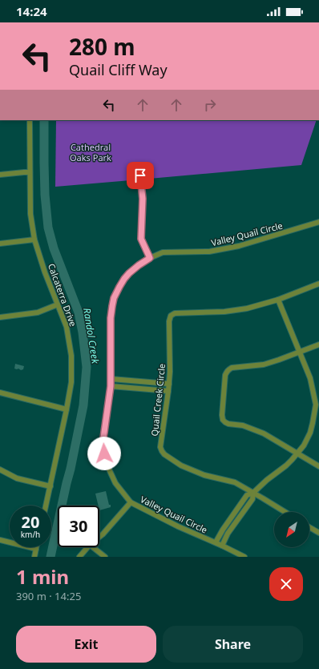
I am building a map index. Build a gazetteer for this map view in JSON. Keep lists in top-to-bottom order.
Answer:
{
  "streets": {
    "street": ["Valley Quail Circle", "Calcaterra Drive", "Quail Creek Circle"]
  },
  "water": ["Randol Creek"],
  "parks": ["Cathedral Oaks Park"],
  "north": "bottom left",
  "page": {
    "status": "14:24",
    "turn": ["280 m", "Quail Cliff Way"],
    "speed": "20 km/h",
    "limit": "30",
    "heading": ["1 min", "390 m · 14:25"],
    "buttons": ["Exit", "Share"]
  }
}
